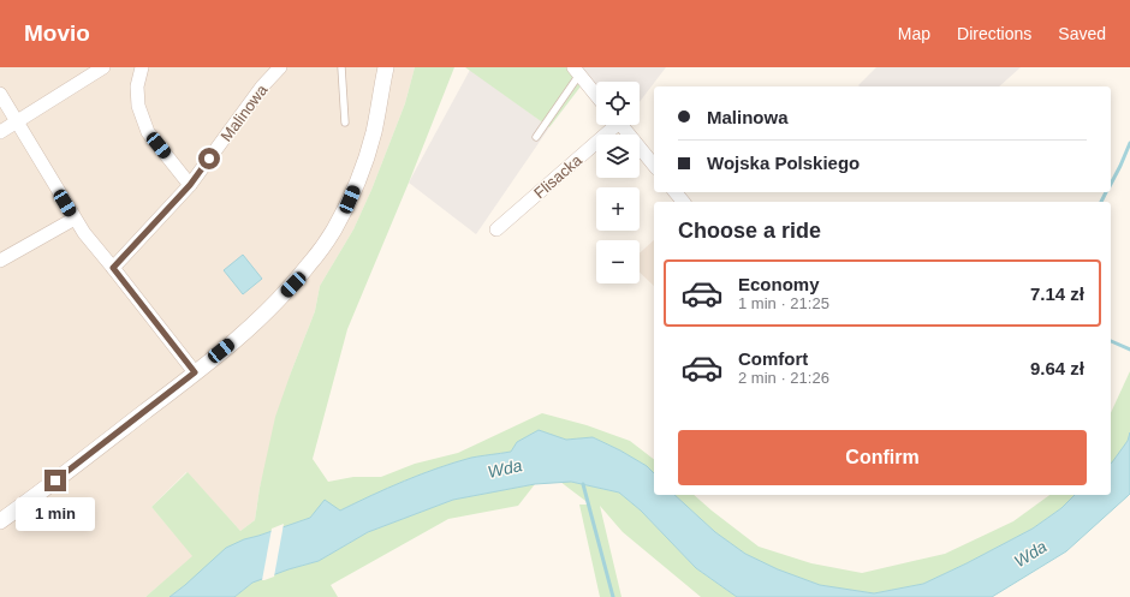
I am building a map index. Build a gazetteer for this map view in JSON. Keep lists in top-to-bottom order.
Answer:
{
  "streets": {
    "street": ["Malinowa", "Flisacka"]
  },
  "water": ["Wda"],
  "page": {
    "header": "Movio",
    "nav": ["Map", "Directions", "Saved"],
    "map_buttons": ["+", "−"],
    "banner": ["Malinowa", "Wojska Polskiego"],
    "heading": "Choose a ride",
    "list": [
      {
        "name": "Economy",
        "note": "1 min · 21:25",
        "value": "7.14 zł"
      },
      {
        "name": "Comfort",
        "note": "2 min · 21:26",
        "value": "9.64 zł"
      }
    ],
    "buttons": "Confirm",
    "bubble": "1 min"
  }
}
